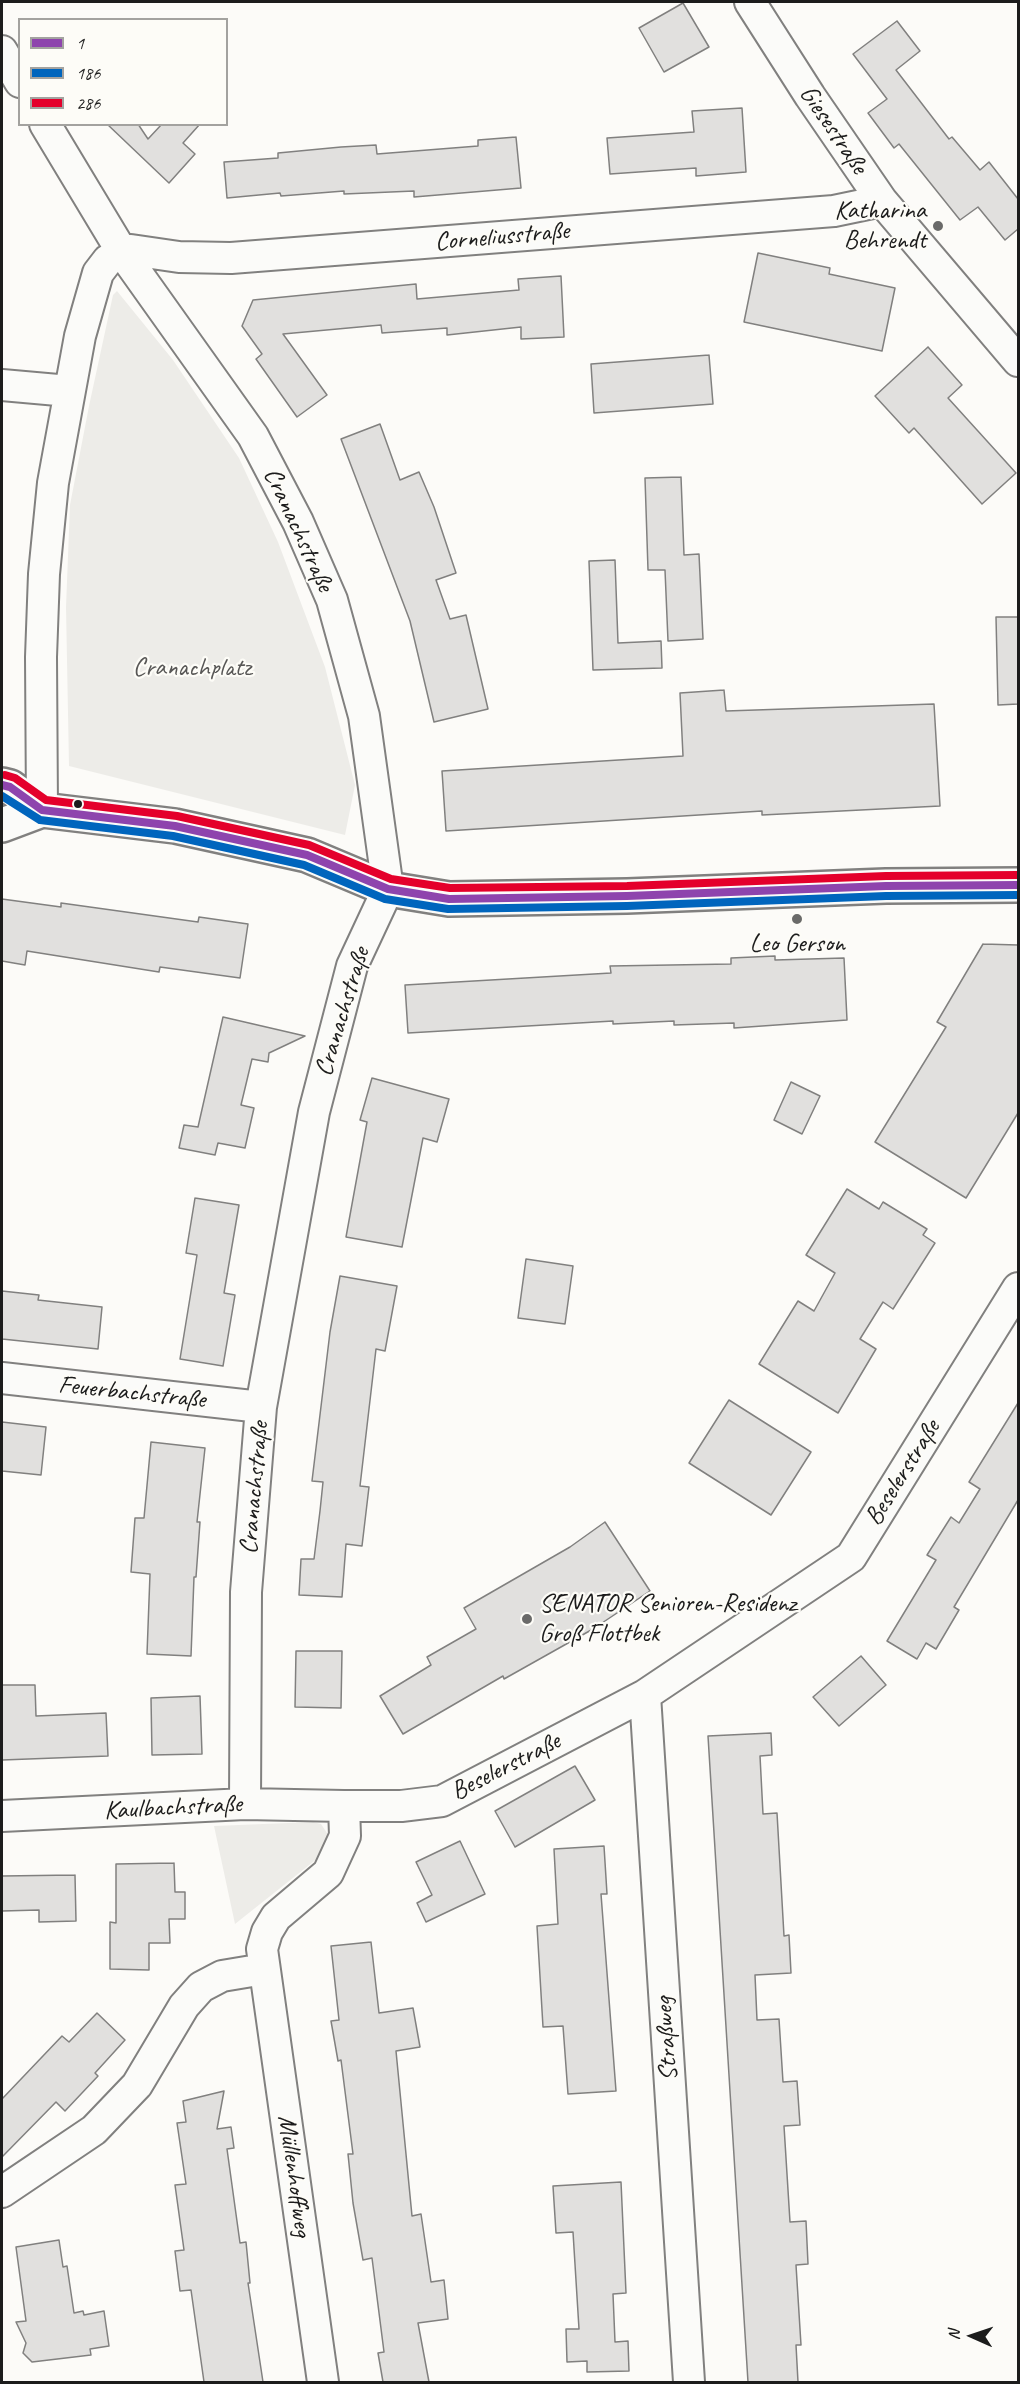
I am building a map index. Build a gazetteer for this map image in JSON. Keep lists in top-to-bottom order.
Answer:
{
  "streets": {
    "street": [
      "Giesestraße",
      "Corneliusstraße",
      "Cranachstraße",
      "Feuerbachstraße",
      "Beselerstraße",
      "Kaulbachstraße",
      "Straßweg",
      "Müllenhoffweg"
    ]
  },
  "crossings": [
    ["Giesestraße", "Corneliusstraße"],
    ["Corneliusstraße", "Cranachstraße"],
    ["Cranachstraße", "Feuerbachstraße"],
    ["Cranachstraße", "Kaulbachstraße"],
    ["Beselerstraße", "Kaulbachstraße"],
    ["Beselerstraße", "Straßweg"]
  ],
  "parks": ["Cranachplatz"],
  "places": ["Katharina Behrendt", "Leo Gerson", "SENATOR Senioren-Residenz Groß Flottbek"],
  "lines": ["transit line 286", "transit line 1", "transit line 186"],
  "legend": ["1", "186", "286"],
  "north": "left"
}
